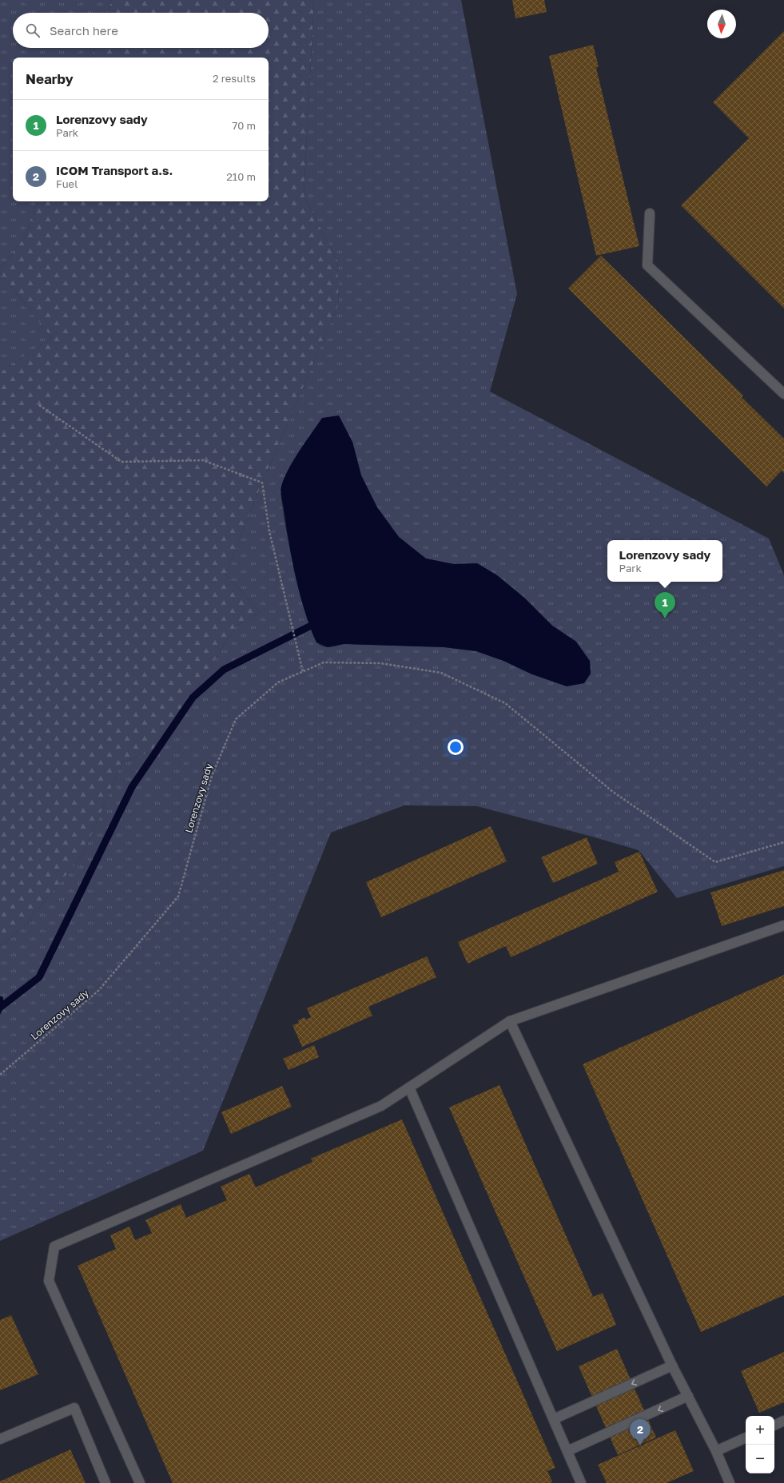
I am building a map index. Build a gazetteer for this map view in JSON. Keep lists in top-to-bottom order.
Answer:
{
  "streets": {
    "path": ["Lorenzovy sady"]
  },
  "north": "bottom",
  "page": {
    "search": "Search here",
    "heading": ["Nearby", "2 results"],
    "list": [
      {
        "mark": "1",
        "name": "Lorenzovy sady",
        "note": "Park",
        "value": "70 m"
      },
      {
        "mark": "2",
        "name": "ICOM Transport a.s.",
        "note": "Fuel",
        "value": "210 m"
      }
    ],
    "popup": ["Lorenzovy sady", "Park"],
    "pins": ["1", "2"],
    "map_buttons": ["+", "−"]
  }
}
